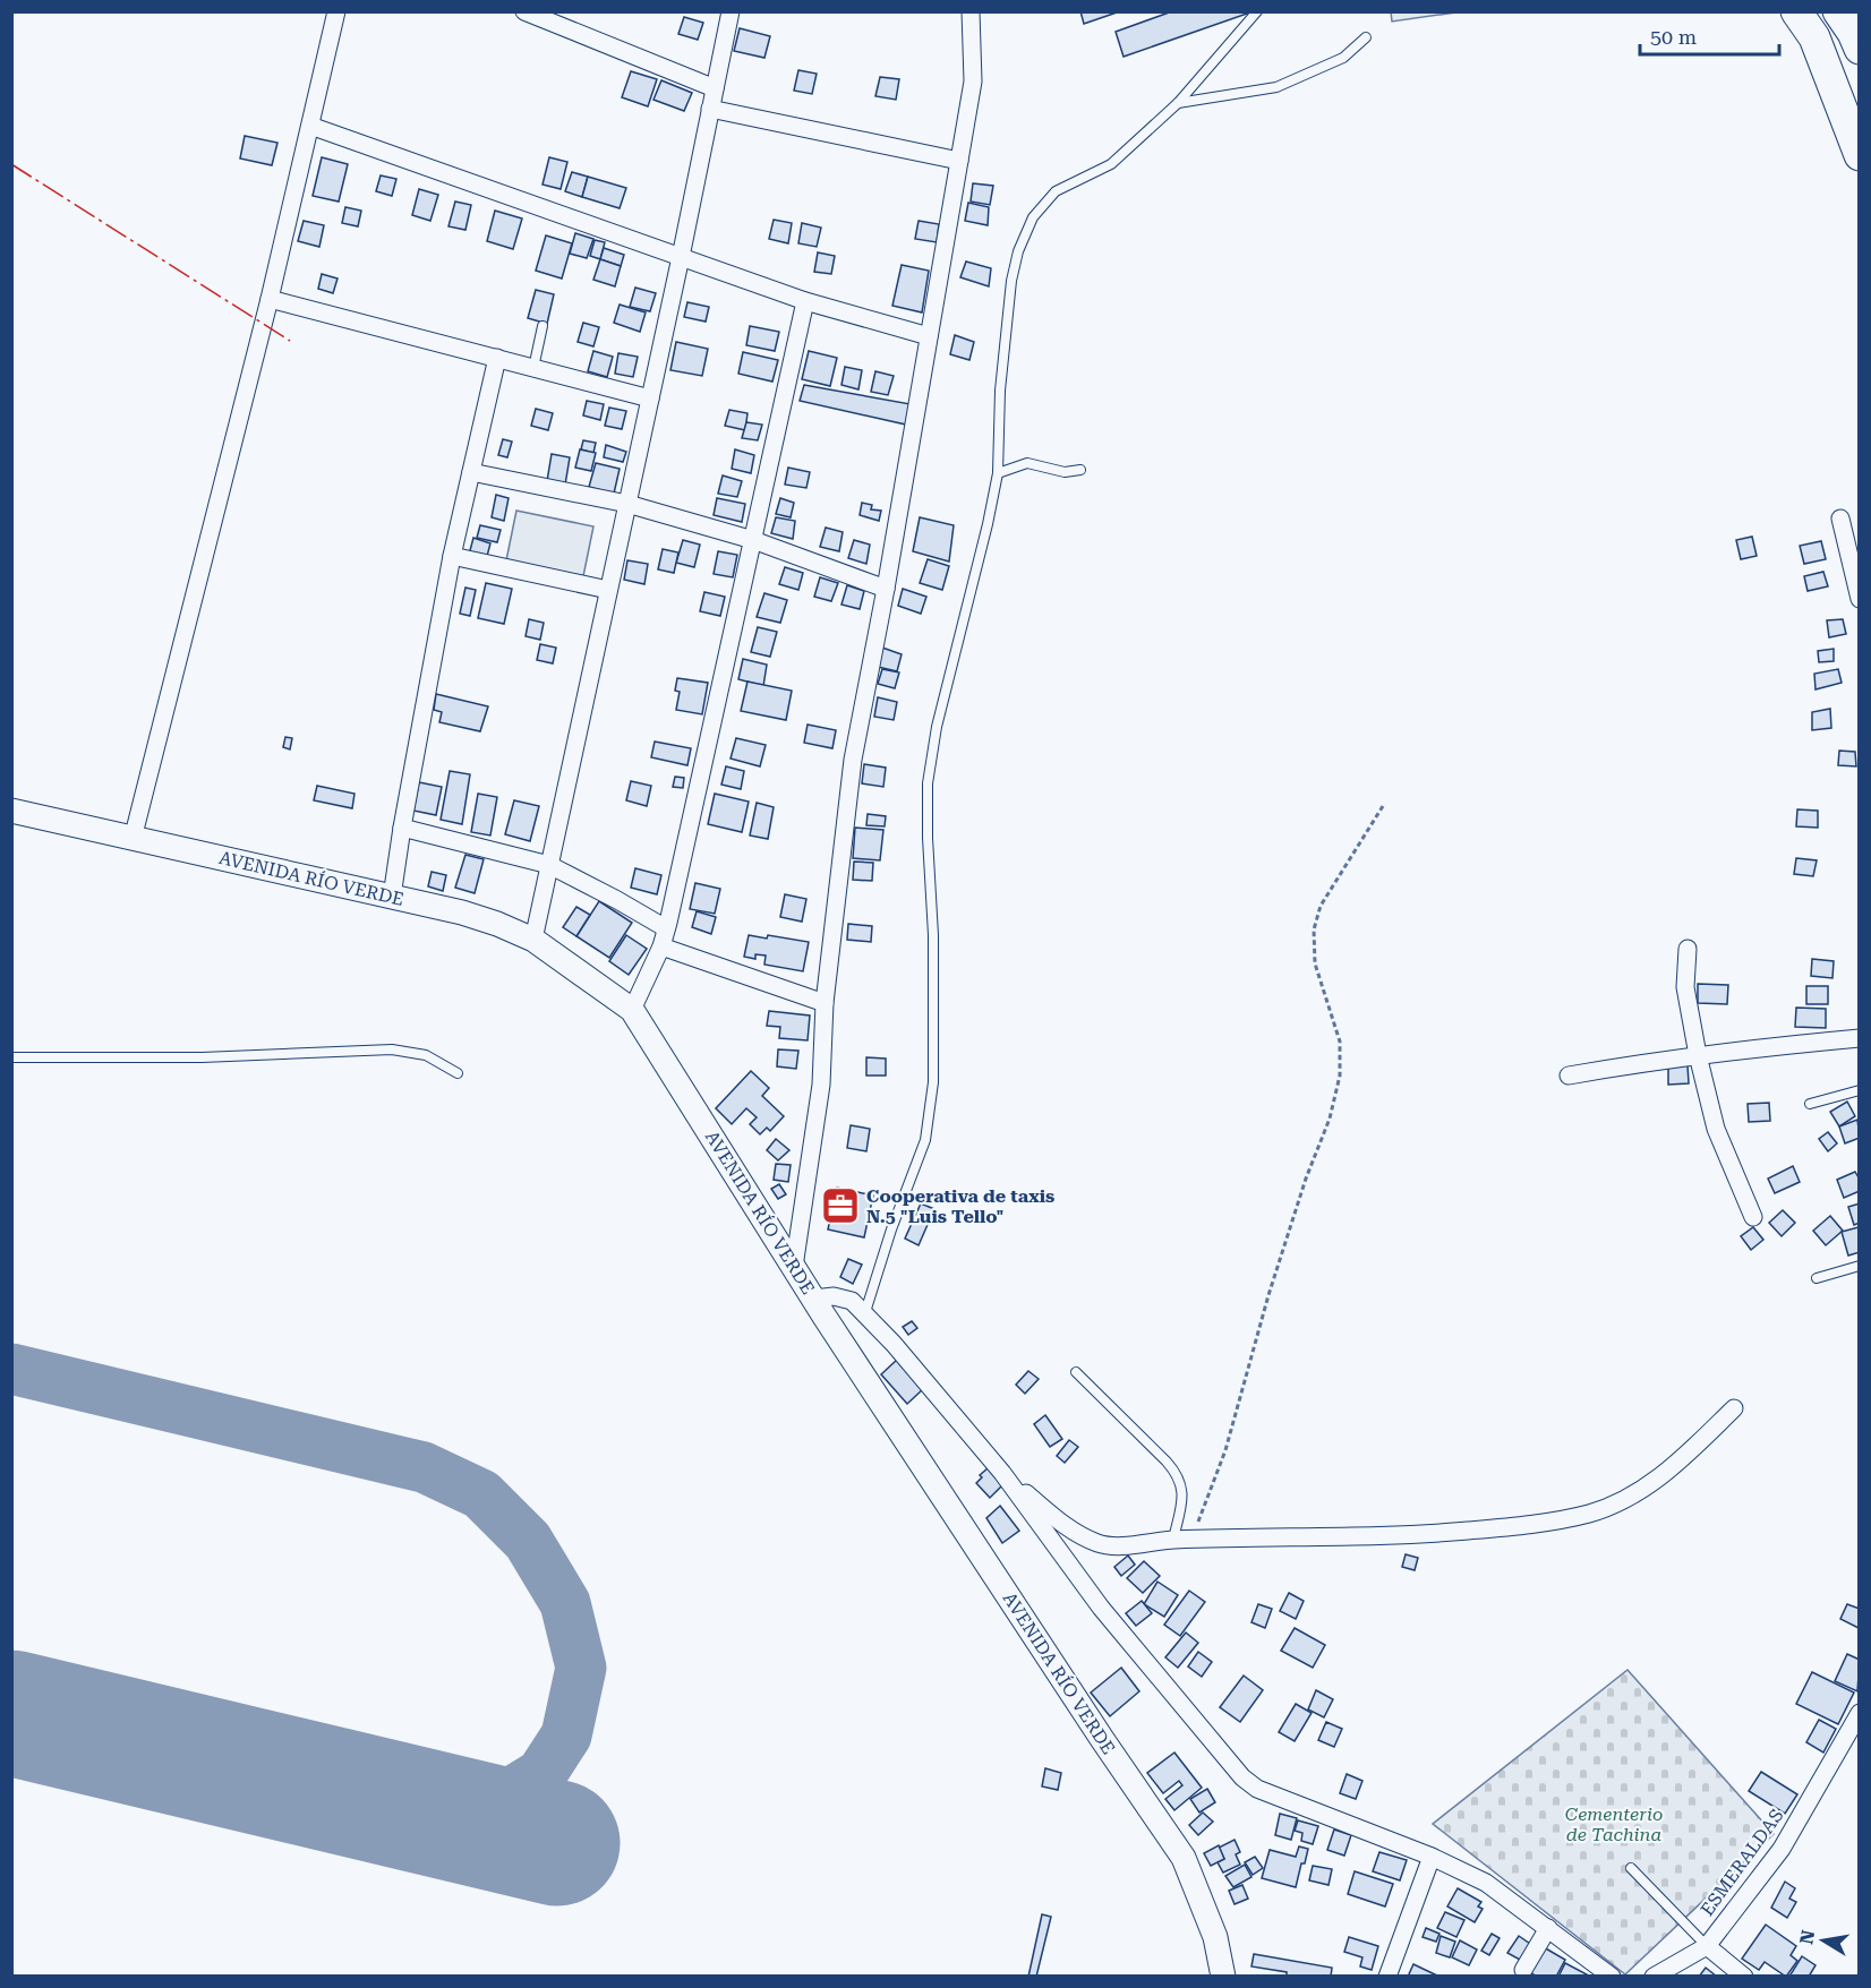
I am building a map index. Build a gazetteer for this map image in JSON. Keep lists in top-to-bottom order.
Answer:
{
  "streets": {
    "main road": ["AVENIDA RÍO VERDE"],
    "street": ["ESMERALDAS"]
  },
  "parks": ["Cementerio de Tachina"],
  "places": {
    "office": ["Cooperativa de taxis N.5 \"Luis Tello\""]
  },
  "scale_bar": "50 m",
  "north": "left"
}
